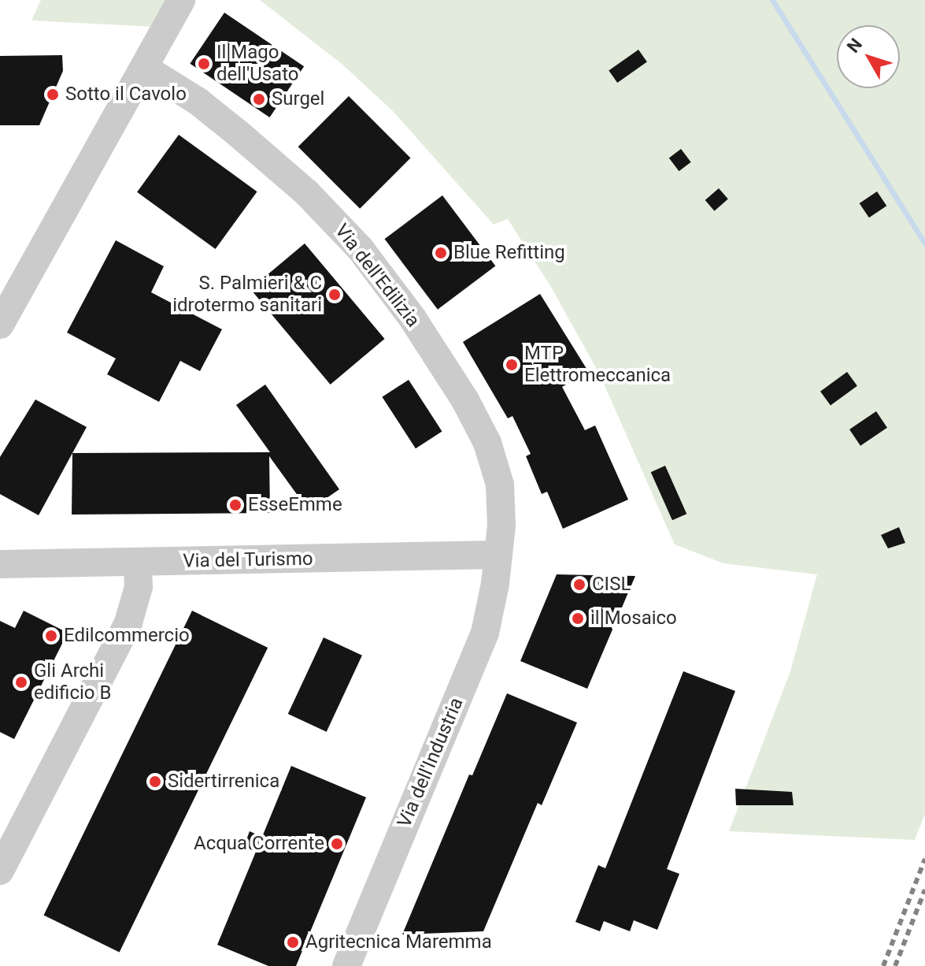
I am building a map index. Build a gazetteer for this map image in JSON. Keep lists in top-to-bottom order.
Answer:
{
  "streets": {
    "street": ["Via dell'Edilizia", "Via del Turismo", "Via dell'Industria"]
  },
  "crossings": [
    ["Via dell'Edilizia", "Via del Turismo"],
    ["Via dell'Edilizia", "Via dell'Industria"],
    ["Via del Turismo", "Via dell'Industria"]
  ],
  "places": [
    "Il Mago dell'Usato",
    "Sotto il Cavolo",
    "Surgel",
    "Blue Refitting",
    "S. Palmieri & C idrotermo sanitari",
    "MTP Elettromeccanica",
    "EsseEmme",
    "CISL",
    "il Mosaico",
    "Edilcommercio",
    "Gli Archi edificio B",
    "Sidertirrenica",
    "Acqua Corrente",
    "Agritecnica Maremma"
  ],
  "north": "top left"
}
